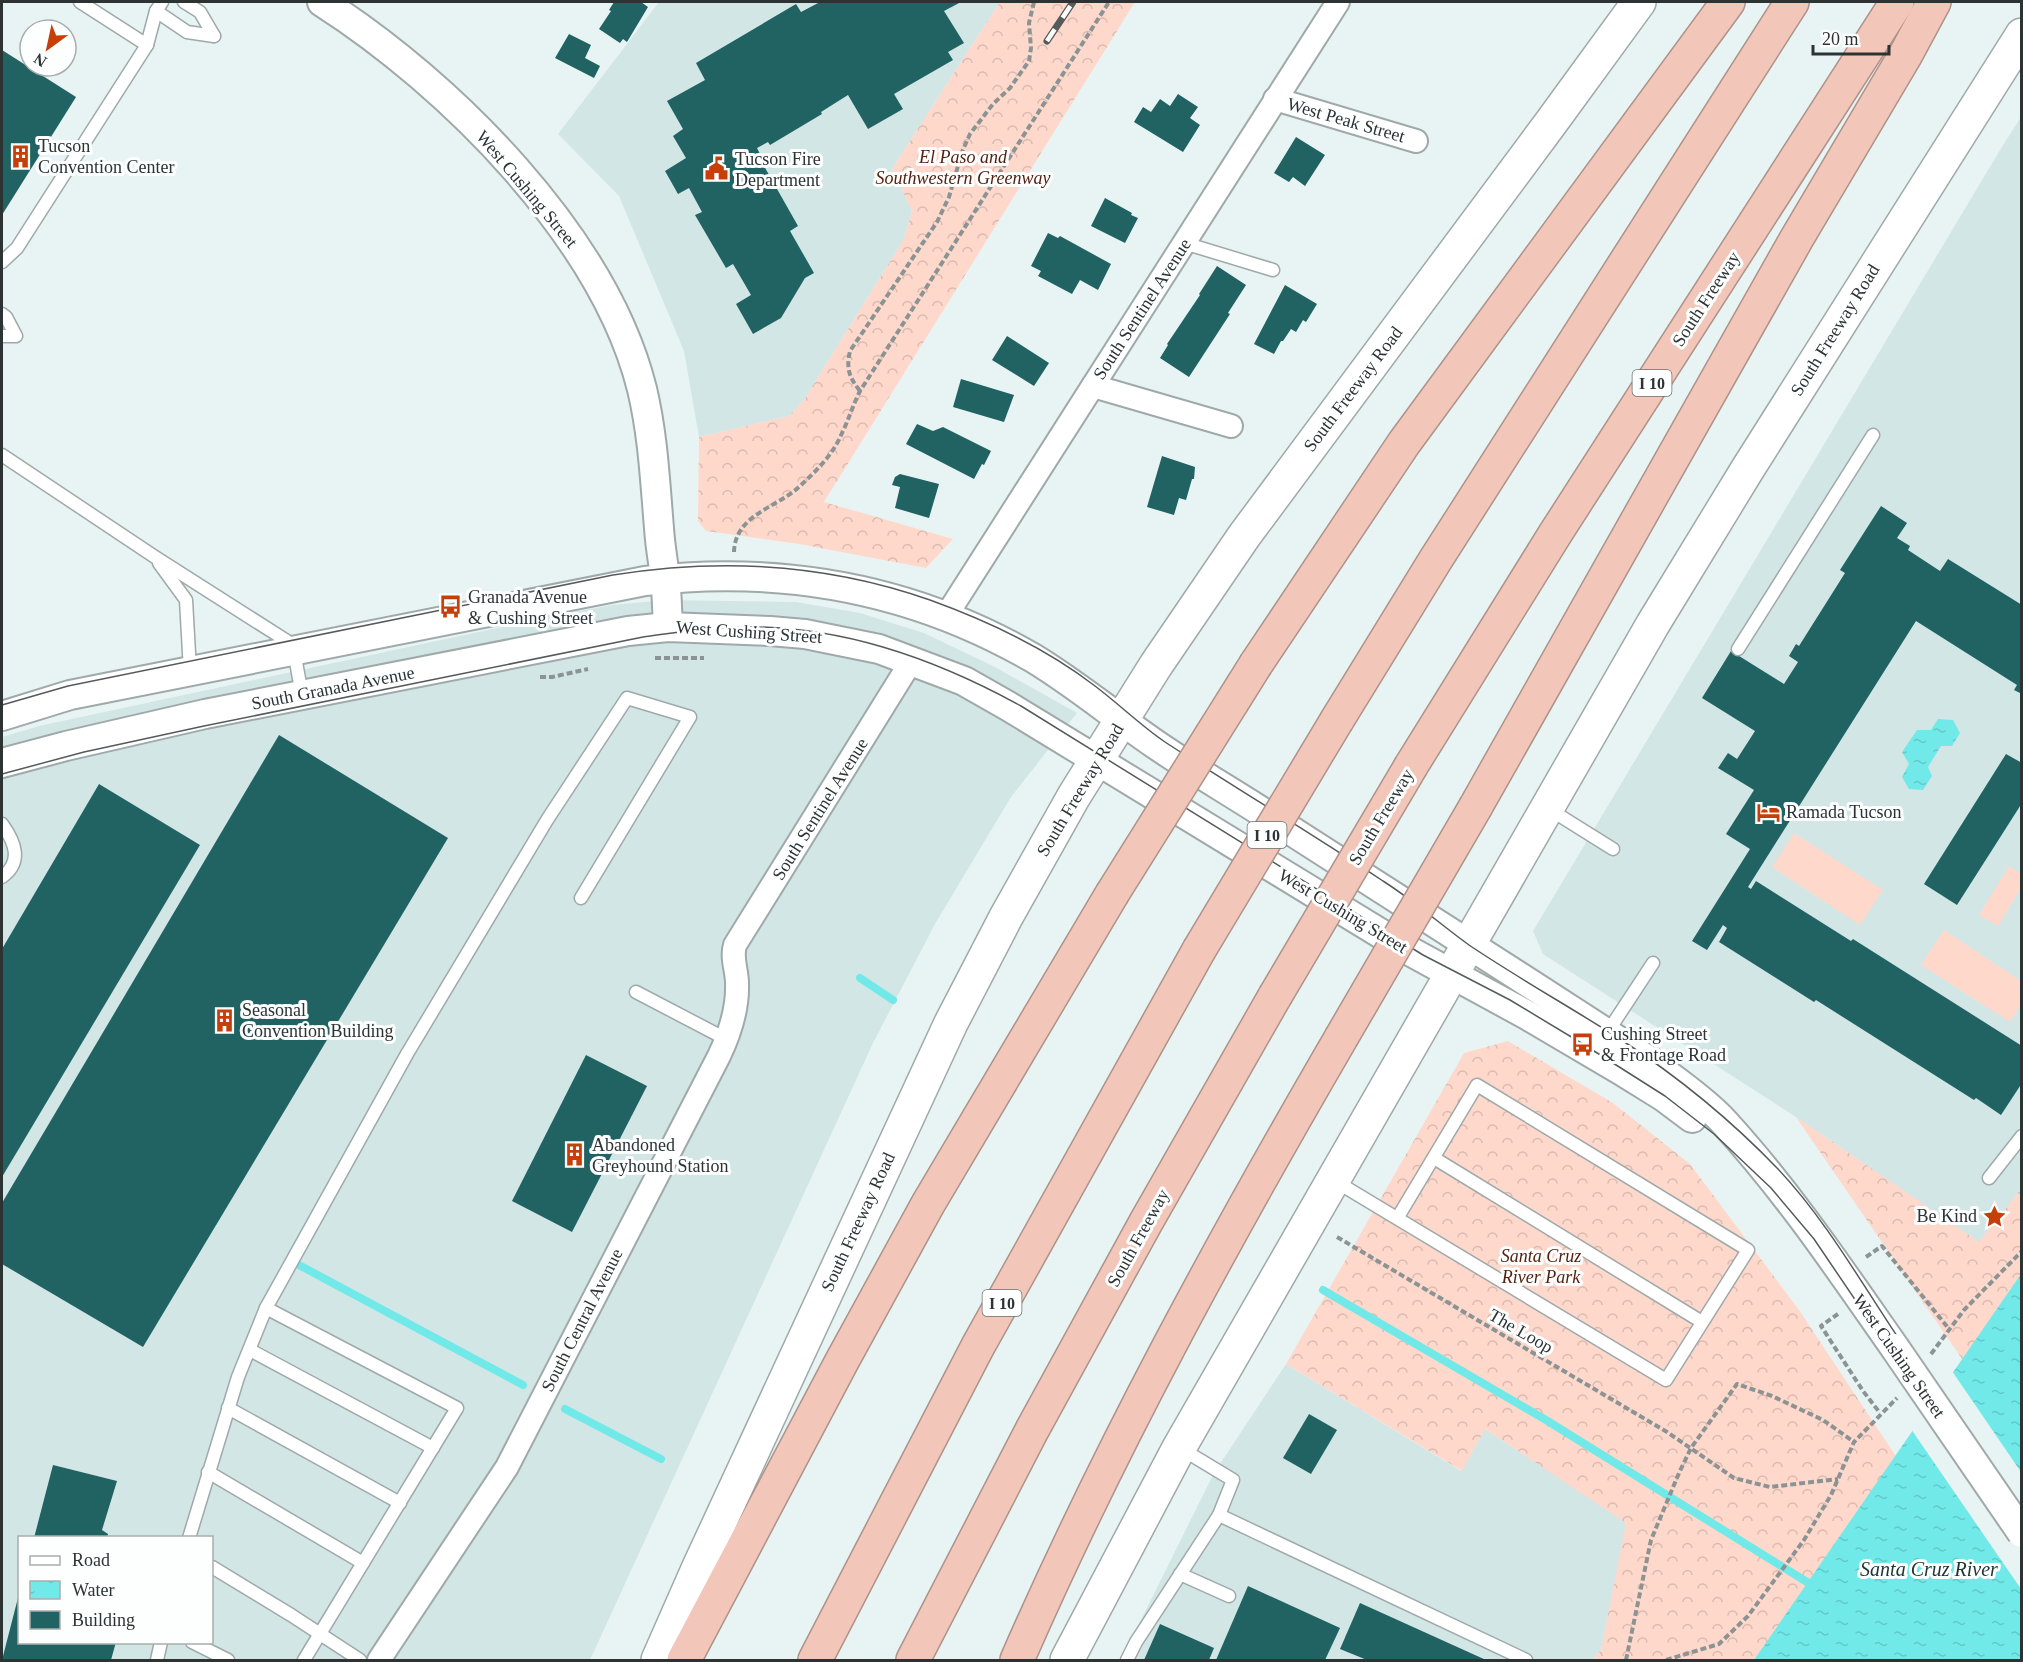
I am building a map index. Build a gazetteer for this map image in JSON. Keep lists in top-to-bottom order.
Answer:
{
  "streets": {
    "highway": ["South Freeway", "I 10"],
    "main road": ["South Freeway Road"],
    "street": [
      "West Peak Street",
      "West Cushing Street",
      "South Sentinel Avenue",
      "South Granada Avenue",
      "South Central Avenue"
    ],
    "path": ["The Loop"]
  },
  "crossings": [
    ["West Peak Street", "South Sentinel Avenue"],
    ["West Cushing Street", "South Sentinel Avenue"],
    ["West Cushing Street", "South Freeway Road"],
    ["West Cushing Street", "South Granada Avenue"],
    ["South Sentinel Avenue", "South Central Avenue"]
  ],
  "water": ["Santa Cruz River"],
  "parks": ["El Paso and Southwestern Greenway", "Santa Cruz River Park"],
  "places": {
    "building": ["Tucson Convention Center", "Seasonal Convention Building", "Abandoned Greyhound Station"],
    "public building": ["Tucson Fire Department"],
    "bus stop": ["Granada Avenue & Cushing Street", "Cushing Street & Frontage Road"],
    "hotel": ["Ramada Tucson"],
    "place": ["Be Kind"]
  },
  "legend": ["Road", "Water", "Building"],
  "scale_bar": "20 m",
  "north": "bottom left"
}
